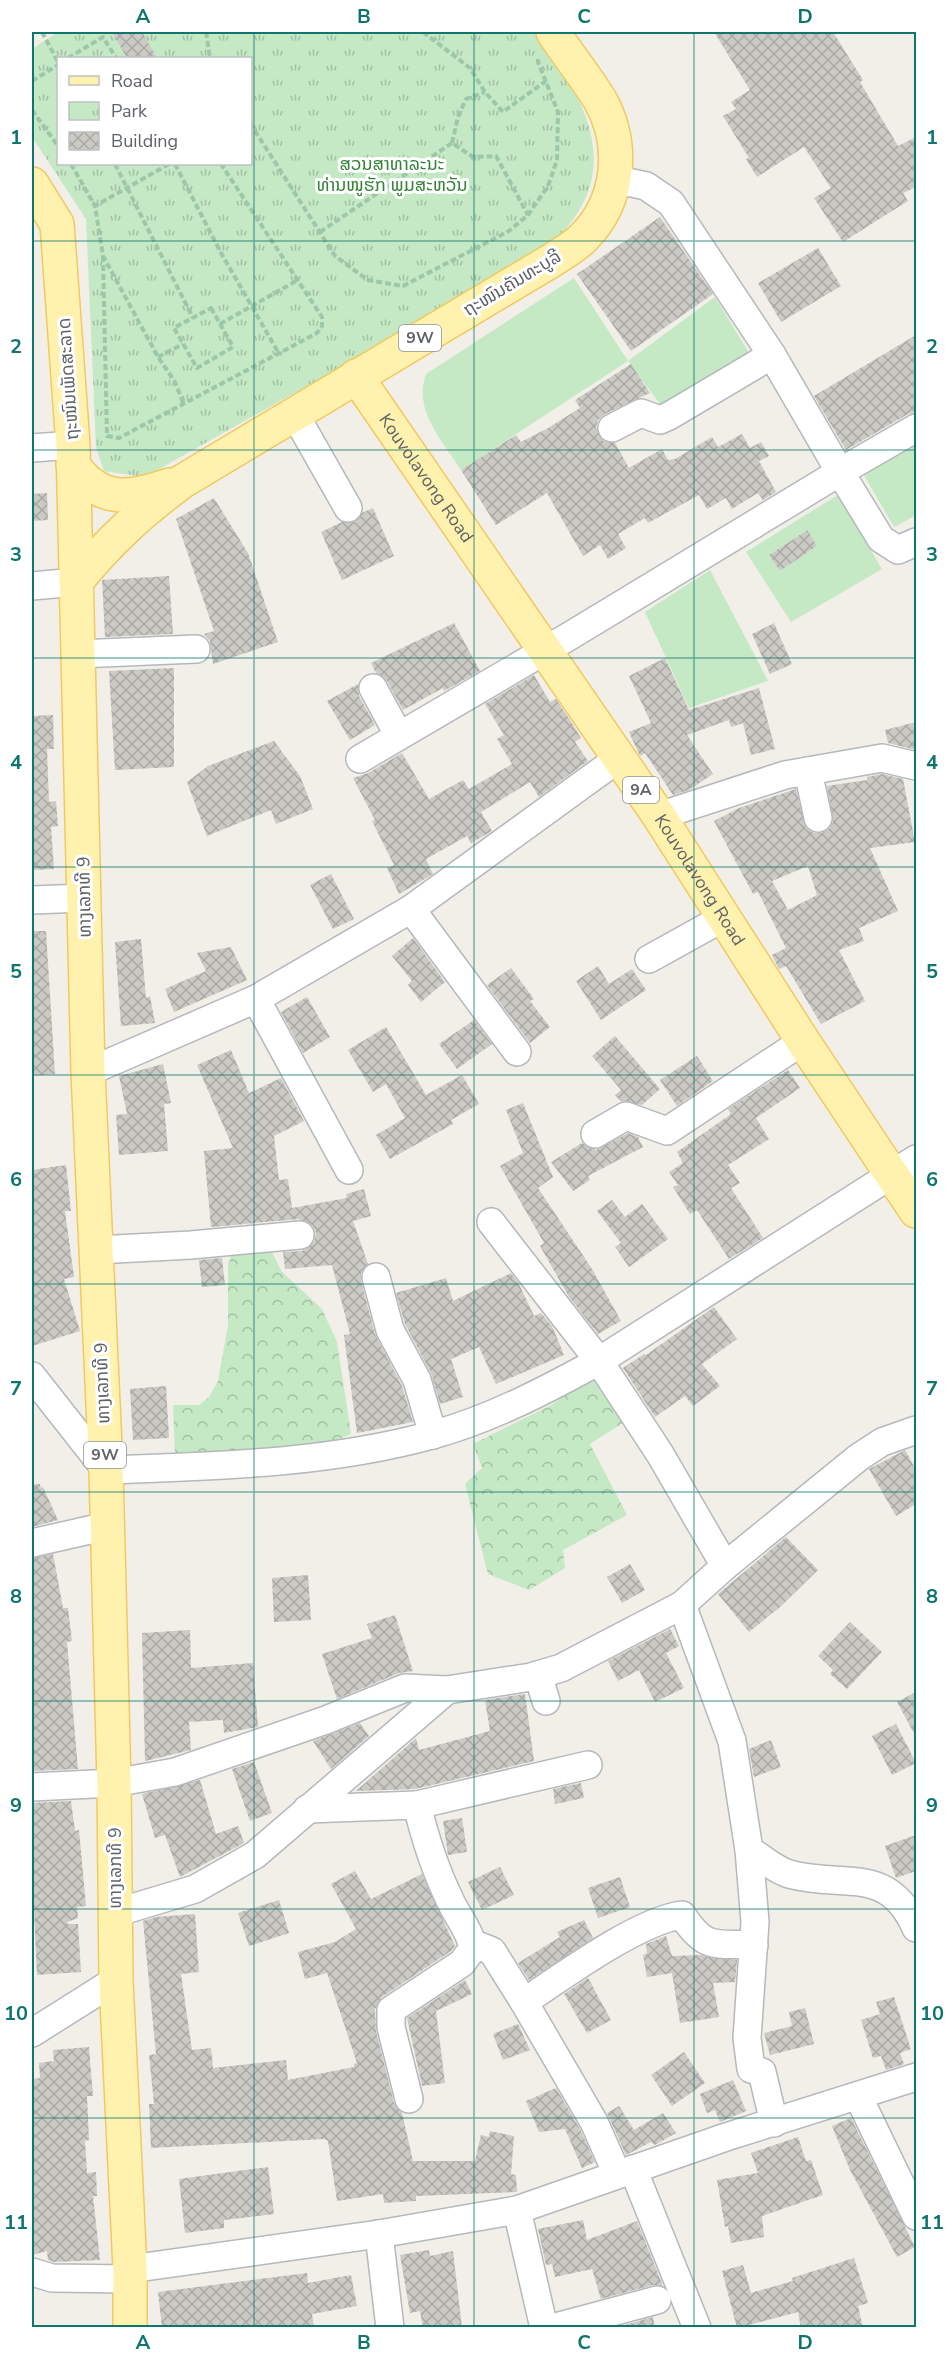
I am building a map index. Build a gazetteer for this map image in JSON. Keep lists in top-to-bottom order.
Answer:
{
  "streets": {
    "main road": [
      "ຖະໜົນຄັນທະບູລີ",
      "9W",
      "ຖະໜົນເພັດສະລາດ",
      "Kouvolavong Road",
      "9A",
      "ທາງເລກທີ 9"
    ]
  },
  "crossings": [
    ["ຖະໜົນຄັນທະບູລີ", "9W"],
    ["ຖະໜົນຄັນທະບູລີ", "ຖະໜົນເພັດສະລາດ"],
    ["ຖະໜົນຄັນທະບູລີ", "Kouvolavong Road"],
    ["ຖະໜົນຄັນທະບູລີ", "ທາງເລກທີ 9"],
    ["9W", "ຖະໜົນເພັດສະລາດ"],
    ["ຖະໜົນເພັດສະລາດ", "ທາງເລກທີ 9"]
  ],
  "parks": ["ສວນສາທາລະນະ ທ່ານໜູຮັກ ພູມສະຫວັນ"],
  "legend": ["Road", "Park", "Building"],
  "grid": {
    "columns": [
      "A",
      "B",
      "C",
      "D"
    ],
    "rows": [
      "1",
      "2",
      "3",
      "4",
      "5",
      "6",
      "7",
      "8",
      "9",
      "10",
      "11"
    ]
  }
}
